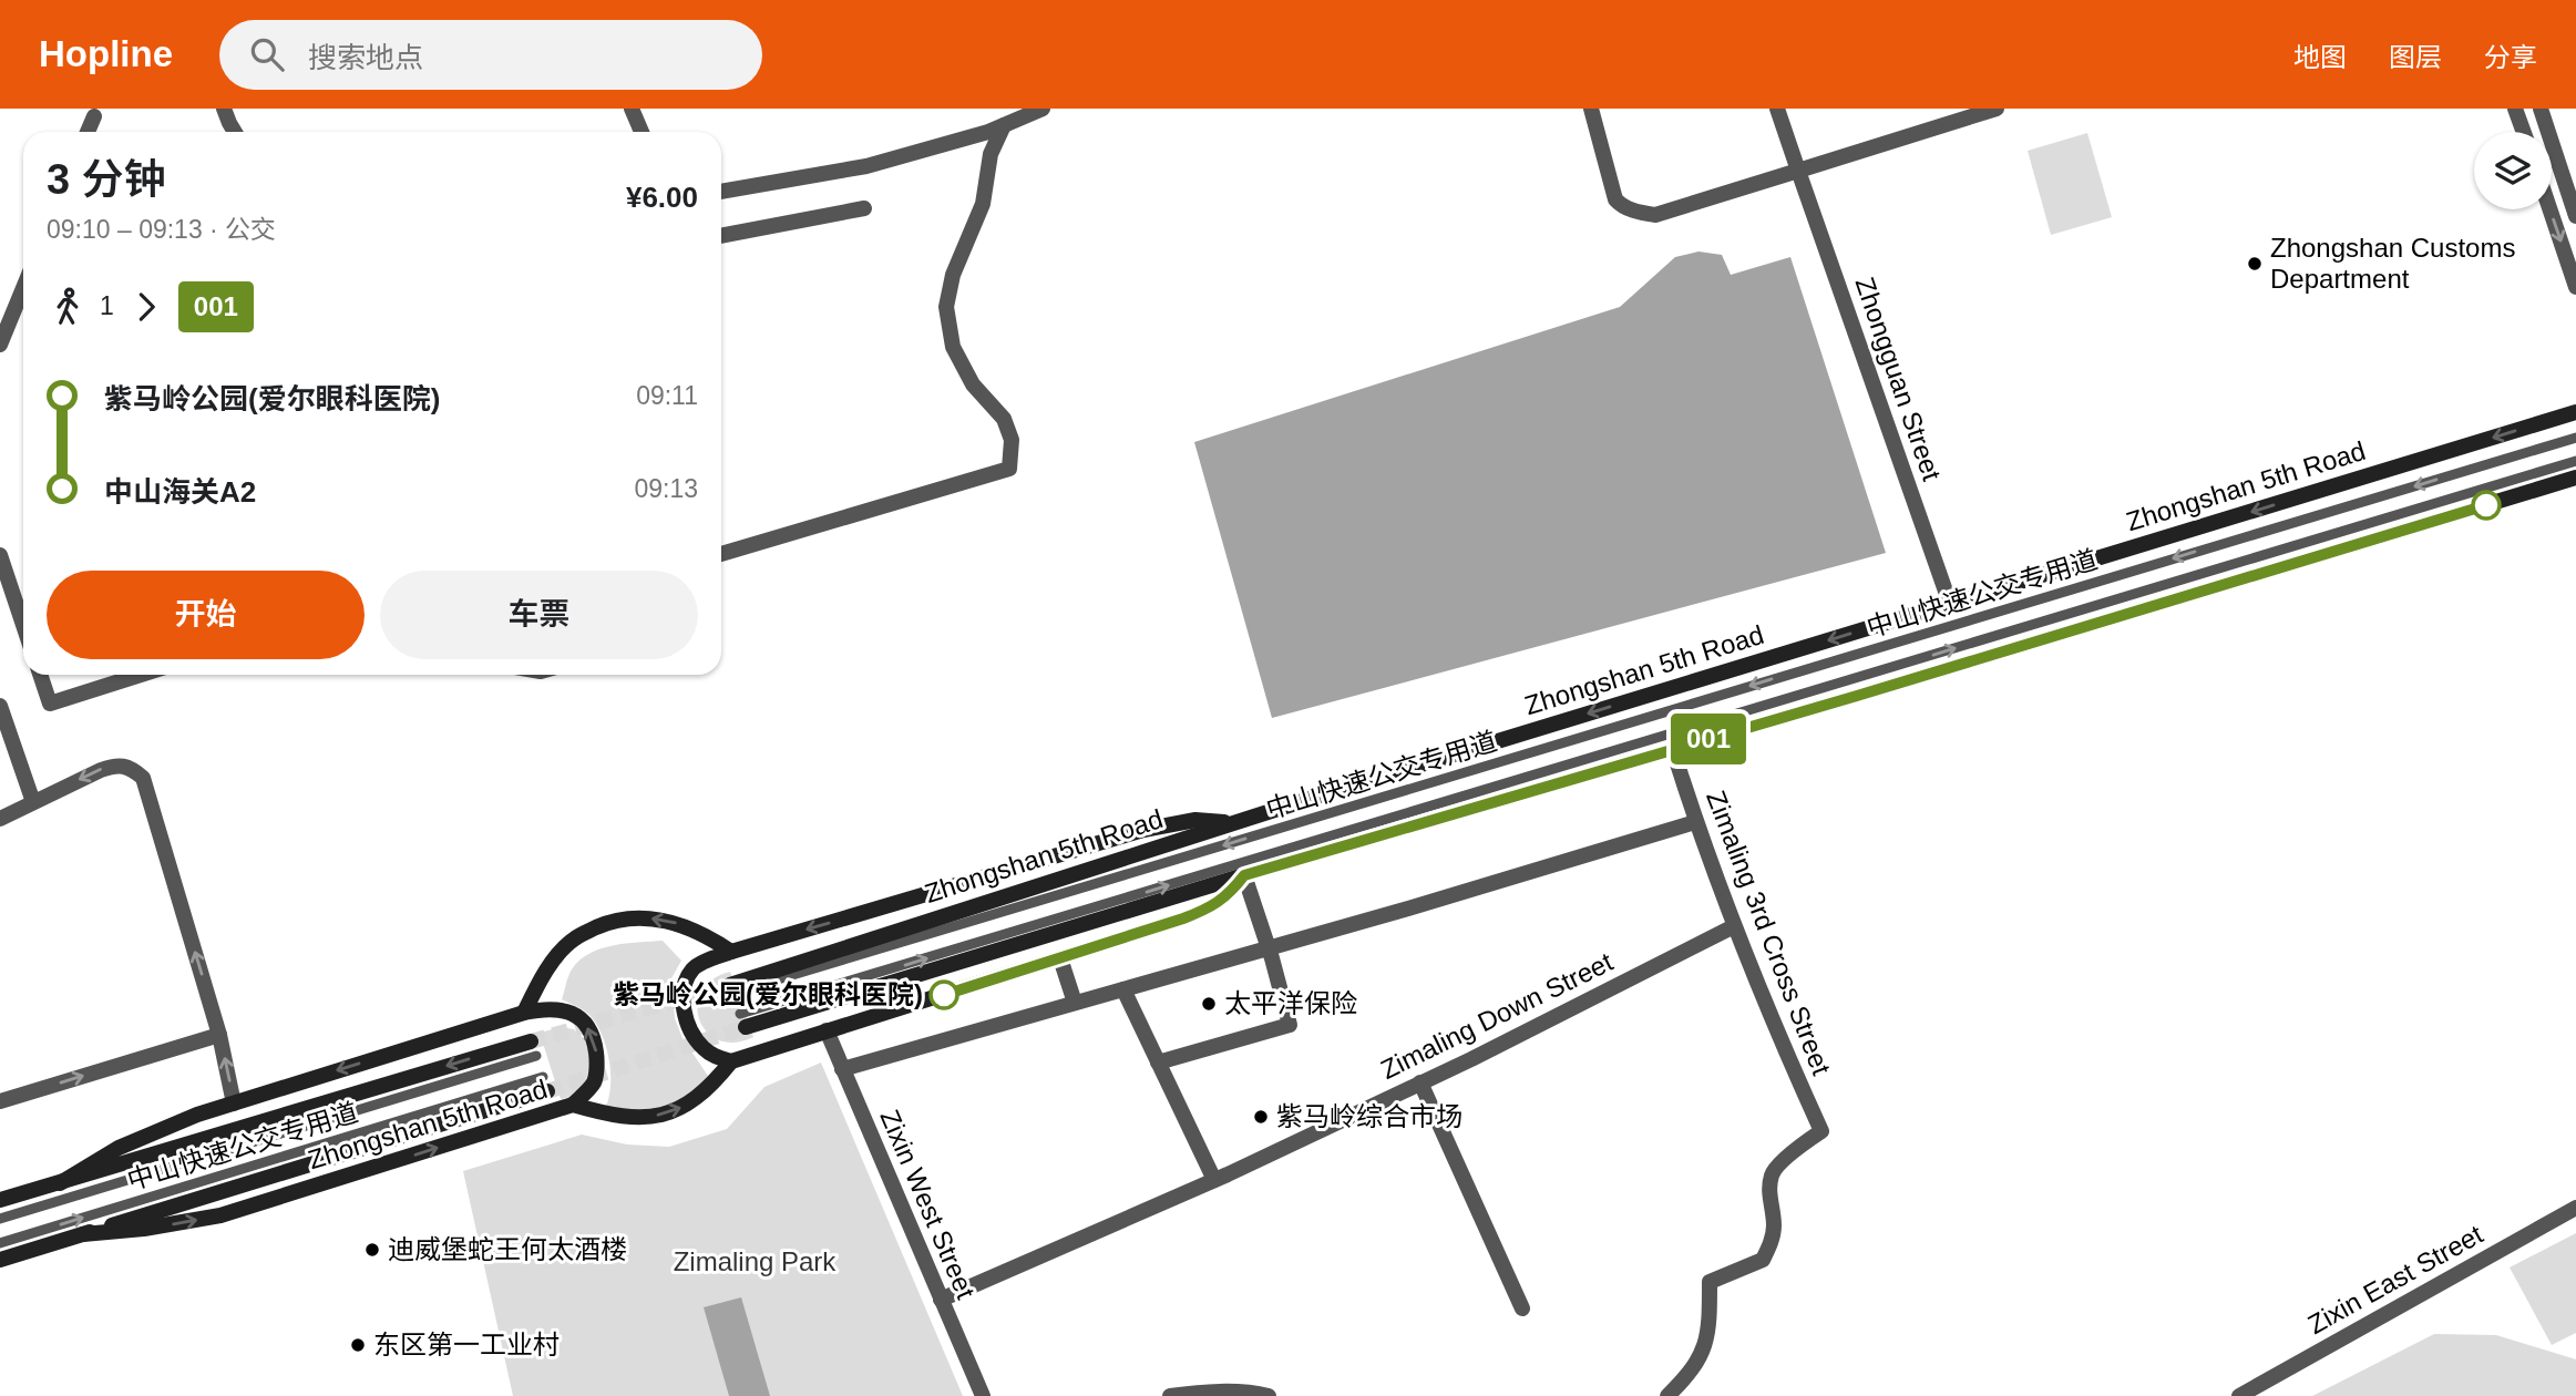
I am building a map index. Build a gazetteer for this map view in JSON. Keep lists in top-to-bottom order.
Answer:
{
  "streets": {
    "main road": ["Zhongshan 5th Road"],
    "street": [
      "Zhongguan Street",
      "Zimaling 3rd Cross Street",
      "Zimaling Down Street",
      "Zixin West Street",
      "Zixin East Street"
    ],
    "lane": ["中山快速公交专用道"]
  },
  "crossings": [
    ["Zhongguan Street", "Zhongshan 5th Road"],
    ["Zhongshan 5th Road", "中山快速公交专用道"],
    ["Zimaling 3rd Cross Street", "Zimaling Down Street"],
    ["Zimaling Down Street", "Zixin West Street"]
  ],
  "parks": ["Zimaling Park"],
  "places": [
    "Zhongshan Customs Department",
    "紫马岭公园(爱尔眼科医院)",
    "太平洋保险",
    "紫马岭综合市场",
    "迪威堡蛇王何太酒楼",
    "东区第一工业村"
  ],
  "lines": ["bus line 001"],
  "page": {
    "header": "Hopline",
    "search": "搜索地点",
    "nav": ["地图", "图层", "分享"],
    "on_map": "001",
    "heading": ["3 分钟", "09:10 – 09:13 · 公交", "¥6.00"],
    "legs": ["1", "001"],
    "list": [
      {
        "name": "紫马岭公园(爱尔眼科医院)",
        "value": "09:11"
      },
      {
        "name": "中山海关A2",
        "value": "09:13"
      }
    ],
    "buttons": ["开始", "车票"]
  }
}
